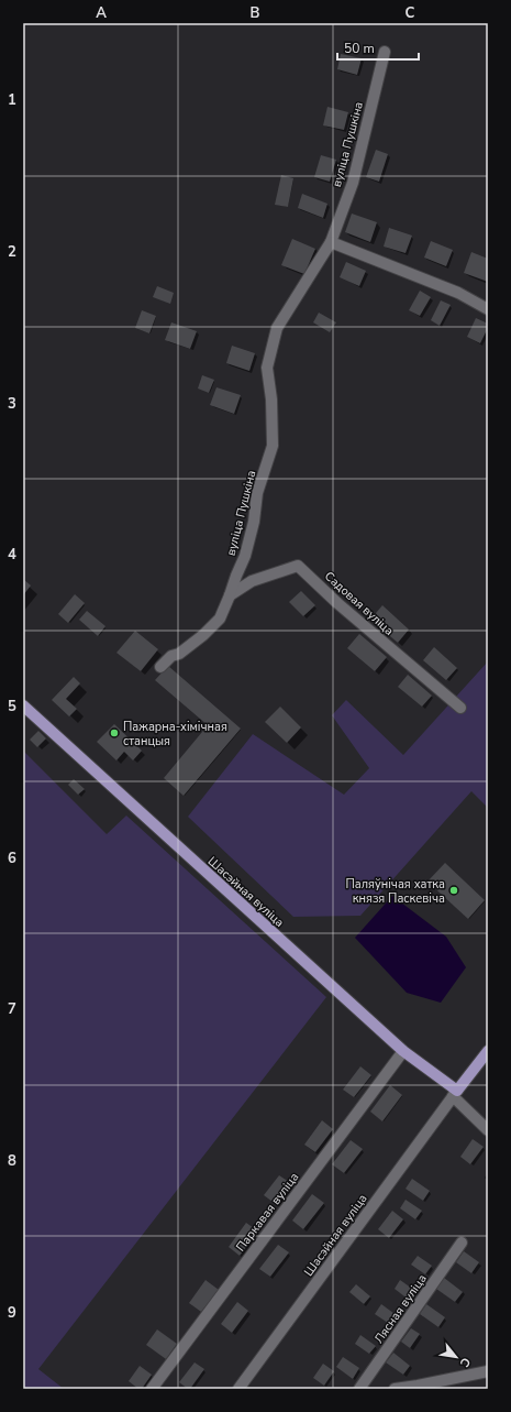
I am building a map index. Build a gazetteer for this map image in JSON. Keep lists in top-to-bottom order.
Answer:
{
  "streets": {
    "main road": ["Шасэйная вуліца"],
    "street": [
      "вуліца Пушкіна",
      "Садовая вуліца",
      "Паркавая вуліца",
      "Лясная вуліца"
    ]
  },
  "crossings": [
    ["вуліца Пушкіна", "Садовая вуліца"],
    ["Шасэйная вуліца", "Паркавая вуліца"]
  ],
  "places": ["Пажарна-хімічная станцыя", "Паляўнічая хатка князя Паскевіча"],
  "scale_bar": "50 m",
  "north": "bottom right",
  "grid": {
    "columns": ["A", "B", "C"],
    "rows": [
      "1",
      "2",
      "3",
      "4",
      "5",
      "6",
      "7",
      "8",
      "9"
    ]
  }
}
